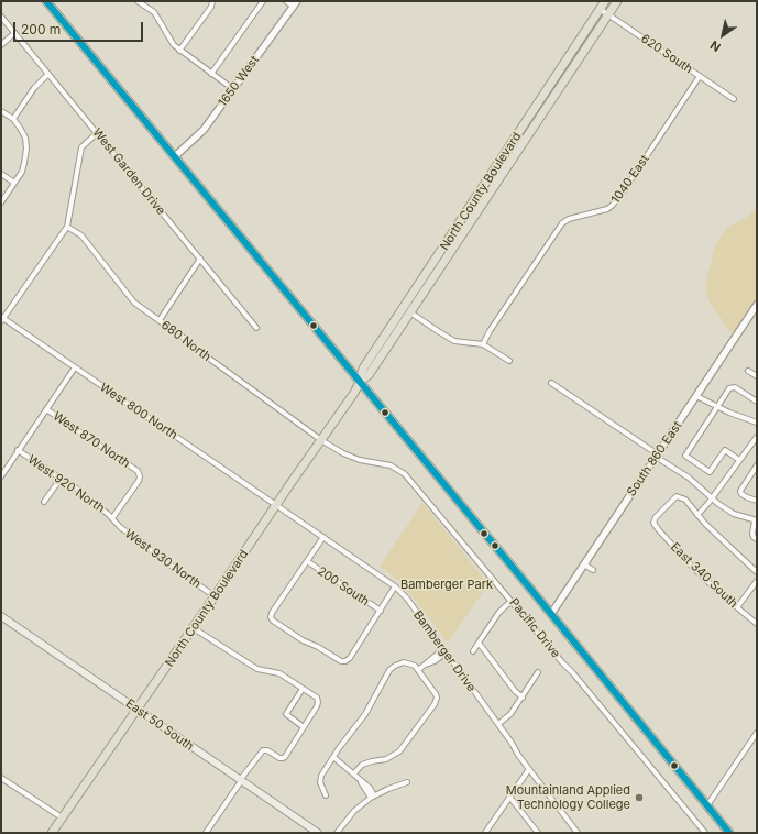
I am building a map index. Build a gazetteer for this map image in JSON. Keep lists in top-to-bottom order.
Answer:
{
  "streets": {
    "main road": ["North County Boulevard", "East 50 South"],
    "street": [
      "620 South",
      "1650 West",
      "West Garden Drive",
      "1040 East",
      "680 North",
      "West 800 North",
      "West 870 North",
      "South 860 East",
      "West 920 North",
      "West 930 North",
      "East 340 South",
      "200 South",
      "Pacific Drive",
      "Bamberger Drive"
    ]
  },
  "crossings": [
    ["620 South", "1040 East"],
    ["620 South", "North County Boulevard"],
    ["North County Boulevard", "680 North"],
    ["North County Boulevard", "West 800 North"],
    ["North County Boulevard", "West 930 North"],
    ["North County Boulevard", "Pacific Drive"],
    ["North County Boulevard", "Bamberger Drive"],
    ["North County Boulevard", "East 50 South"],
    ["680 North", "Pacific Drive"],
    ["West 800 North", "Bamberger Drive"],
    ["West 870 North", "West 920 North"],
    ["West 870 North", "West 930 North"],
    ["West 920 North", "West 930 North"]
  ],
  "parks": ["Bamberger Park"],
  "places": ["Mountainland Applied Technology College"],
  "scale_bar": "200 m",
  "north": "bottom left"
}
